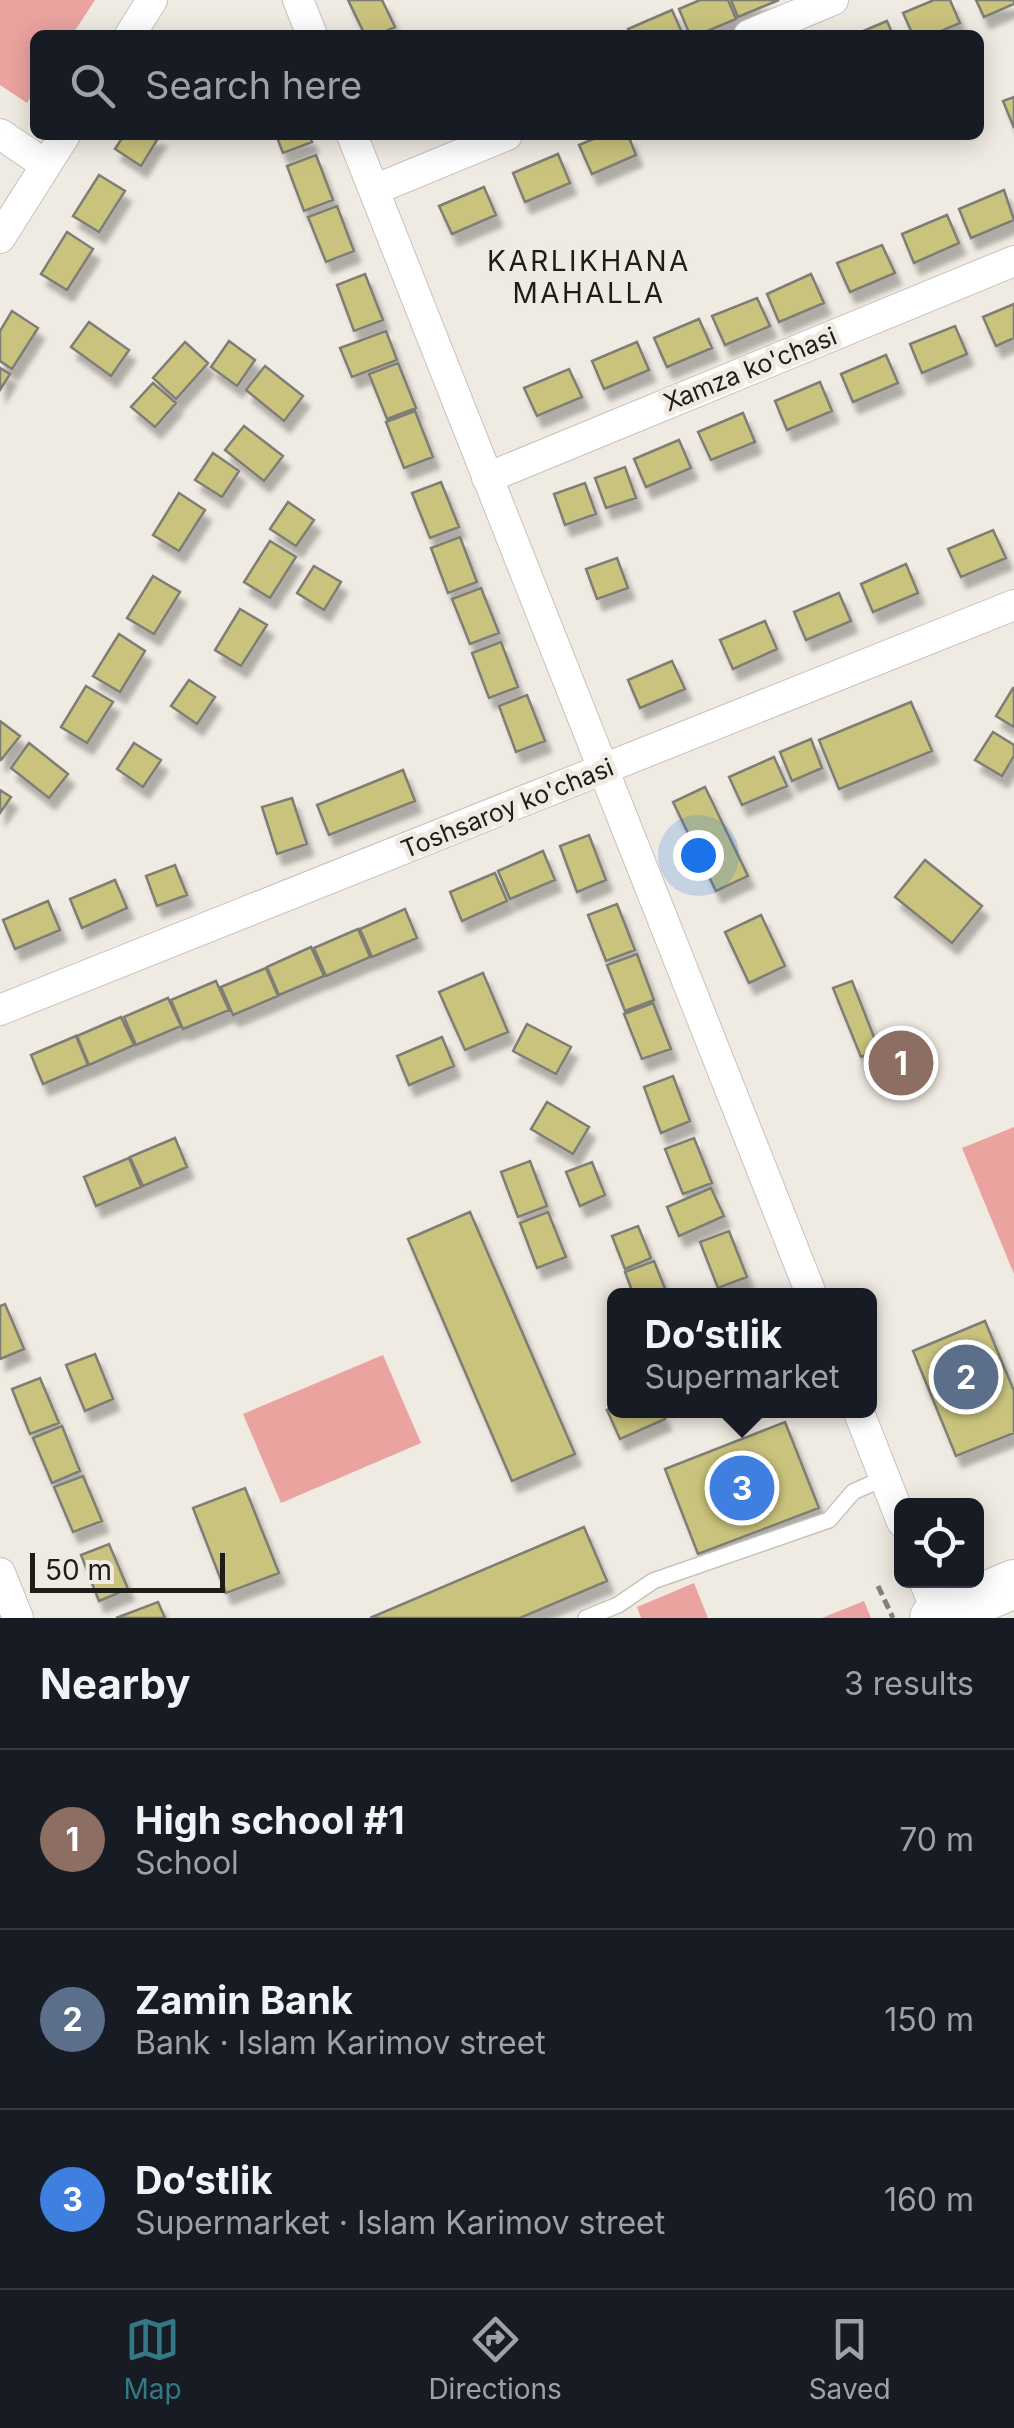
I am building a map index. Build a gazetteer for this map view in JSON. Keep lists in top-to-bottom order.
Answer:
{
  "streets": {
    "street": ["Xamza ko'chasi", "Toshsaroy ko'chasi"]
  },
  "districts": ["KARLIKHANA MAHALLA"],
  "scale_bar": "50 m",
  "page": {
    "search": "Search here",
    "pins": ["1", "2", "3"],
    "popup": ["Do‘stlik", "Supermarket"],
    "scale": "50 m",
    "heading": ["Nearby", "3 results"],
    "list": [
      {
        "mark": "1",
        "name": "High school #1",
        "note": "School",
        "value": "70 m"
      },
      {
        "mark": "2",
        "name": "Zamin Bank",
        "note": "Bank · Islam Karimov street",
        "value": "150 m"
      },
      {
        "mark": "3",
        "name": "Do‘stlik",
        "note": "Supermarket · Islam Karimov street",
        "value": "160 m"
      }
    ],
    "nav": ["Map", "Directions", "Saved"]
  }
}
